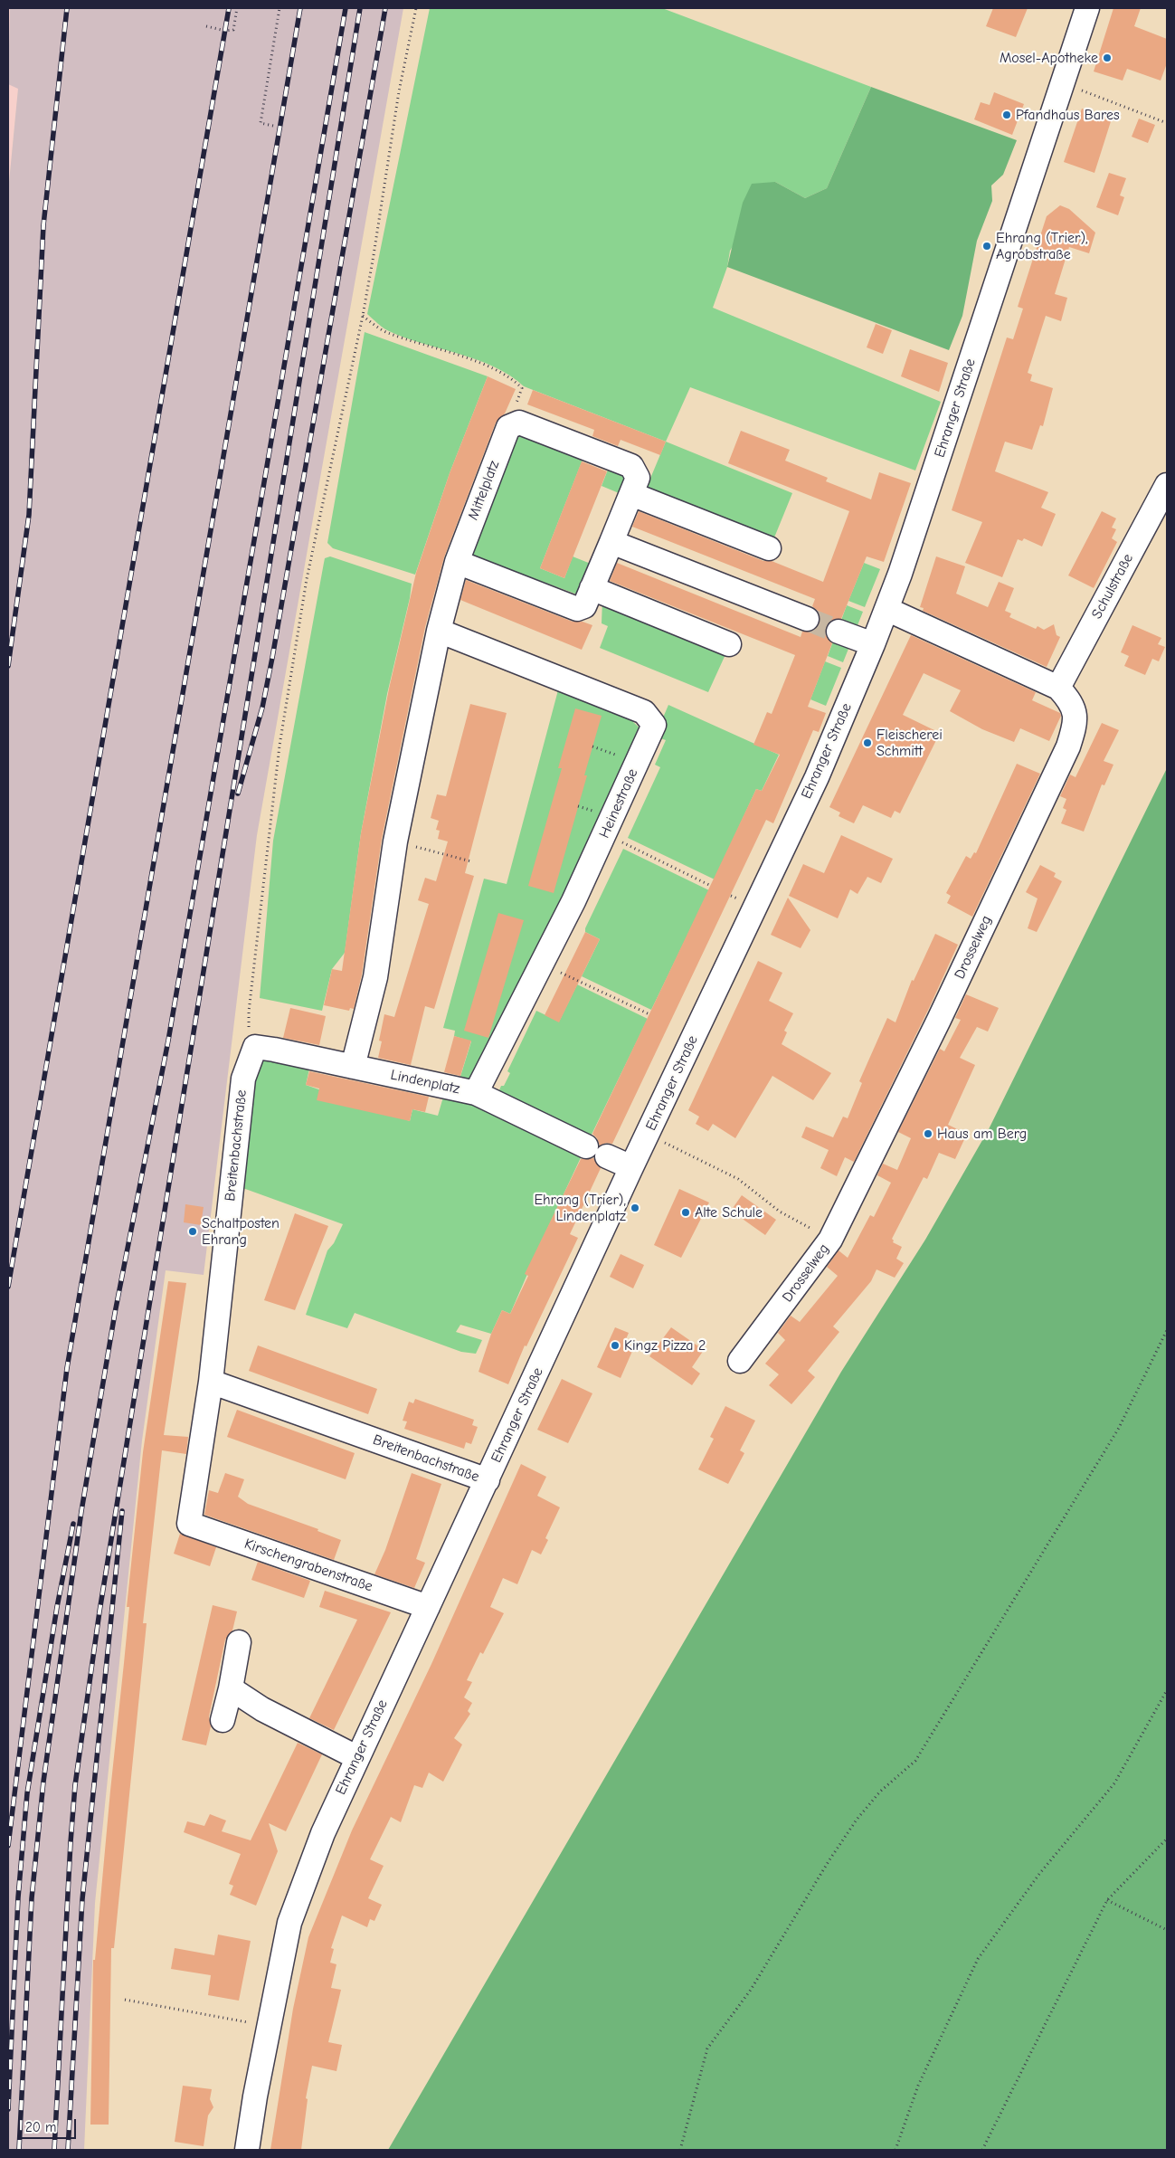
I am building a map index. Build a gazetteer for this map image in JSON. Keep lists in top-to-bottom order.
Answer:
{
  "streets": {
    "street": [
      "Ehranger Straße",
      "Mittelplatz",
      "Schulstraße",
      "Heinestraße",
      "Drosselweg",
      "Lindenplatz",
      "Breitenbachstraße",
      "Kirschengrabenstraße"
    ]
  },
  "crossings": [
    ["Ehranger Straße", "Lindenplatz"],
    ["Ehranger Straße", "Breitenbachstraße"],
    ["Ehranger Straße", "Kirschengrabenstraße"],
    ["Schulstraße", "Drosselweg"],
    ["Heinestraße", "Lindenplatz"],
    ["Lindenplatz", "Breitenbachstraße"],
    ["Breitenbachstraße", "Kirschengrabenstraße"]
  ],
  "places": [
    "Mosel-Apotheke",
    "Pfandhaus Bares",
    "Ehrang (Trier), Agrobstraße",
    "Fleischerei Schmitt",
    "Haus am Berg",
    "Ehrang (Trier), Lindenplatz",
    "Alte Schule",
    "Schaltposten Ehrang",
    "Kingz Pizza 2"
  ],
  "scale_bar": "20 m"
}
